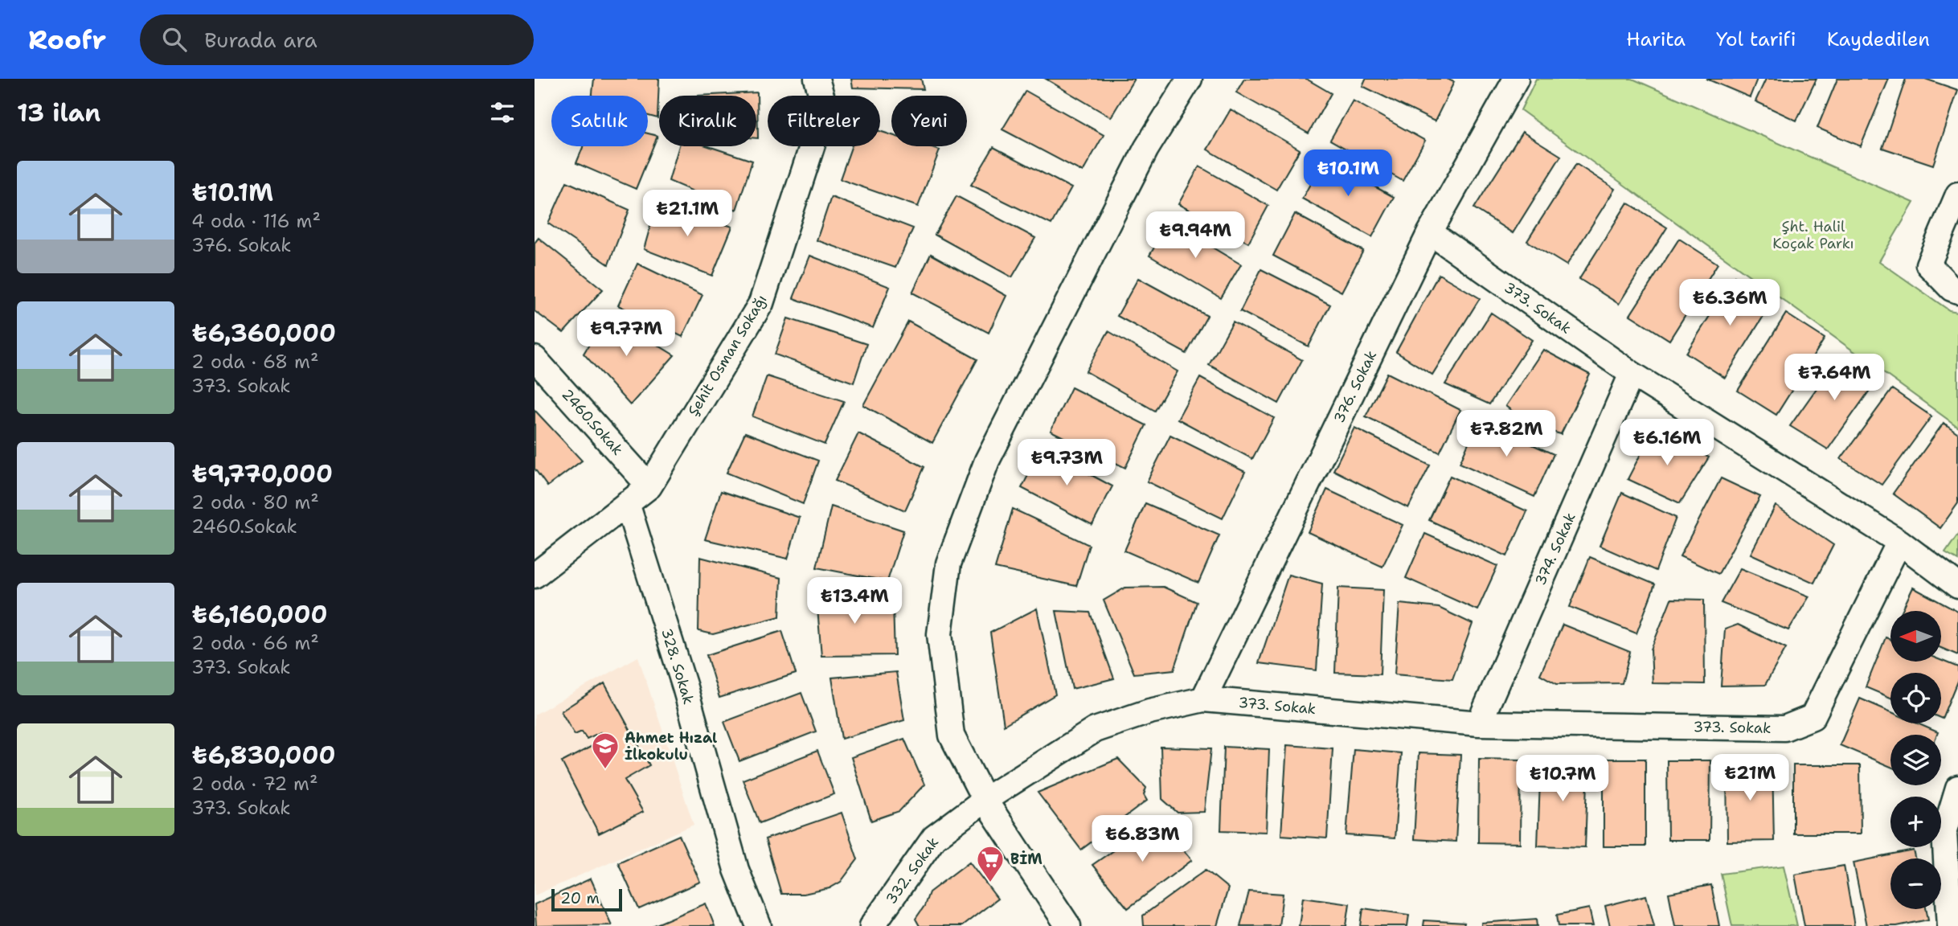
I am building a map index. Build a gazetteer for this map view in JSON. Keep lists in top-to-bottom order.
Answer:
{
  "streets": {
    "street": [
      "373. Sokak",
      "Şehit Osman Sokağı",
      "376. Sokak",
      "2460.Sokak",
      "374. Sokak",
      "328. Sokak",
      "332. Sokak"
    ]
  },
  "crossings": [
    ["373. Sokak", "376. Sokak"],
    ["373. Sokak", "374. Sokak"],
    ["373. Sokak", "332. Sokak"],
    ["Şehit Osman Sokağı", "2460.Sokak"],
    ["Şehit Osman Sokağı", "328. Sokak"]
  ],
  "parks": ["Şht. Halil Koçak Parkı"],
  "places": {
    "school or university": ["Ahmet Hızal İlkokulu"],
    "supermarket": ["BİM"]
  },
  "scale_bar": "20 m",
  "north": "left",
  "page": {
    "header": "Roofr",
    "search": "Burada ara",
    "nav": ["Harita", "Yol tarifi", "Kaydedilen"],
    "heading": "13 ilan",
    "chip": [
      "Satılık",
      "Kiralık",
      "Filtreler",
      "Yeni"
    ],
    "list": [
      {
        "name": "₺10.1M",
        "note": "4 oda · 116 m² · 376. Sokak"
      },
      {
        "name": "₺6,360,000",
        "note": "2 oda · 68 m² · 373. Sokak"
      },
      {
        "name": "₺9,770,000",
        "note": "2 oda · 80 m² · 2460.Sokak"
      },
      {
        "name": "₺6,160,000",
        "note": "2 oda · 66 m² · 373. Sokak"
      },
      {
        "name": "₺6,830,000",
        "note": "2 oda · 72 m² · 373. Sokak"
      }
    ],
    "price": [
      "₺10.1M",
      "₺21.1M",
      "₺9.94M",
      "₺6.36M",
      "₺9.77M",
      "₺7.64M",
      "₺7.82M",
      "₺6.16M",
      "₺9.73M",
      "₺13.4M",
      "₺21M",
      "₺10.7M",
      "₺6.83M"
    ],
    "map_buttons": ["+", "−"],
    "scale": "20 m"
  }
}
